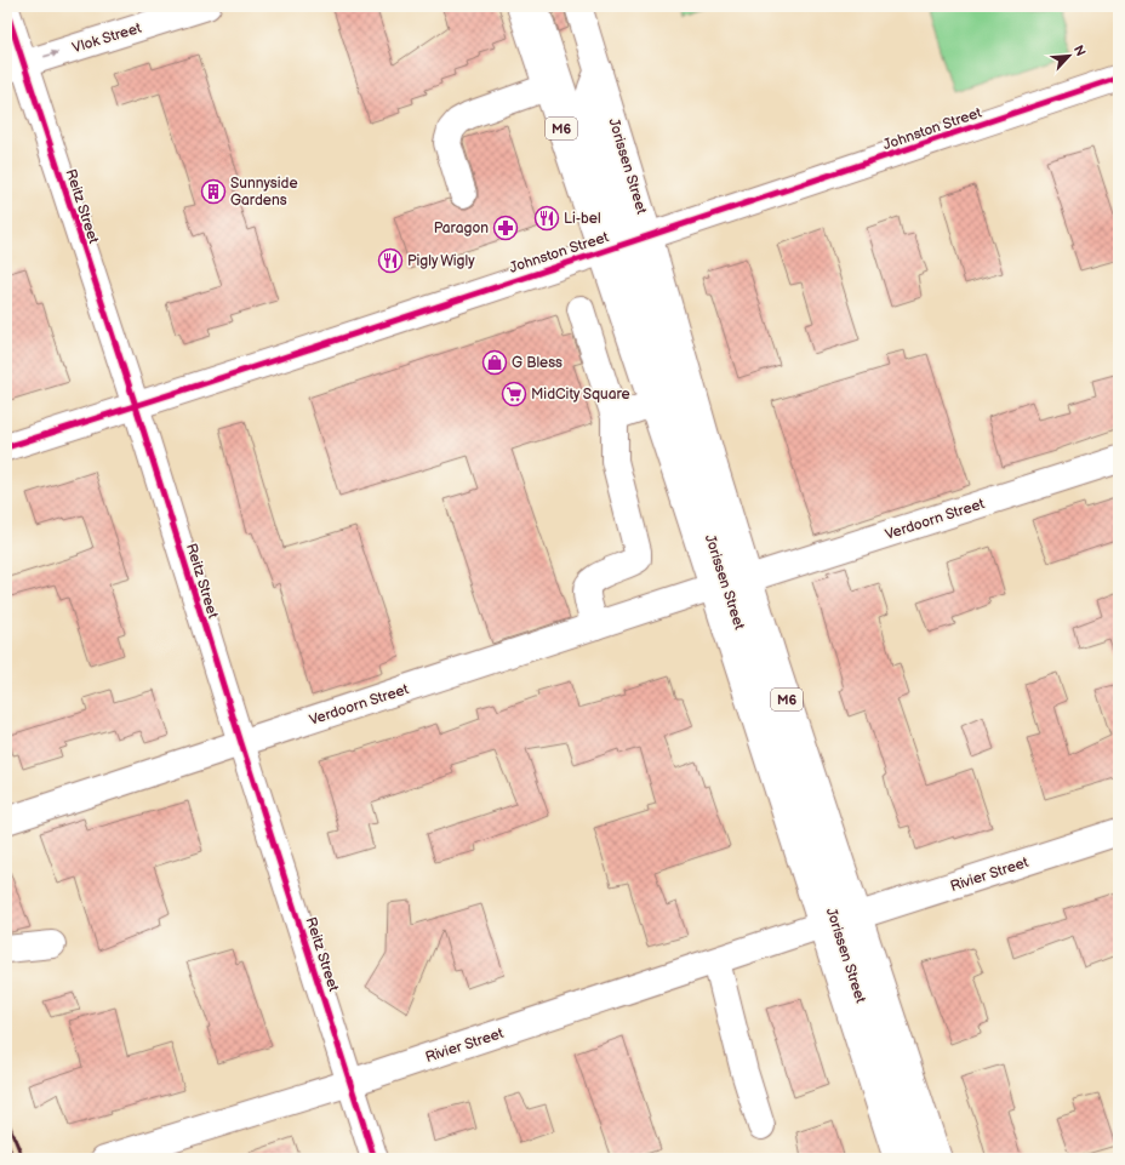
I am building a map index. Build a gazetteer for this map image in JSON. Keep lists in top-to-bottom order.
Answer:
{
  "streets": {
    "street": [
      "Vlok Street",
      "M6",
      "Johnston Street",
      "Jorissen Street",
      "Reitz Street",
      "Verdoorn Street",
      "Rivier Street"
    ]
  },
  "crossings": [
    ["Vlok Street", "Reitz Street"],
    ["Johnston Street", "Jorissen Street"],
    ["Johnston Street", "Reitz Street"],
    ["Jorissen Street", "Verdoorn Street"],
    ["Jorissen Street", "Rivier Street"],
    ["Reitz Street", "Verdoorn Street"],
    ["Reitz Street", "Rivier Street"]
  ],
  "one_way": ["Vlok Street"],
  "places": {
    "building": ["Sunnyside Gardens"],
    "restaurant": ["Li-bel", "Pigly Wigly"],
    "pharmacy": ["Paragon"],
    "shop": ["G Bless"],
    "supermarket": ["MidCity Square"]
  },
  "north": "top right"
}
